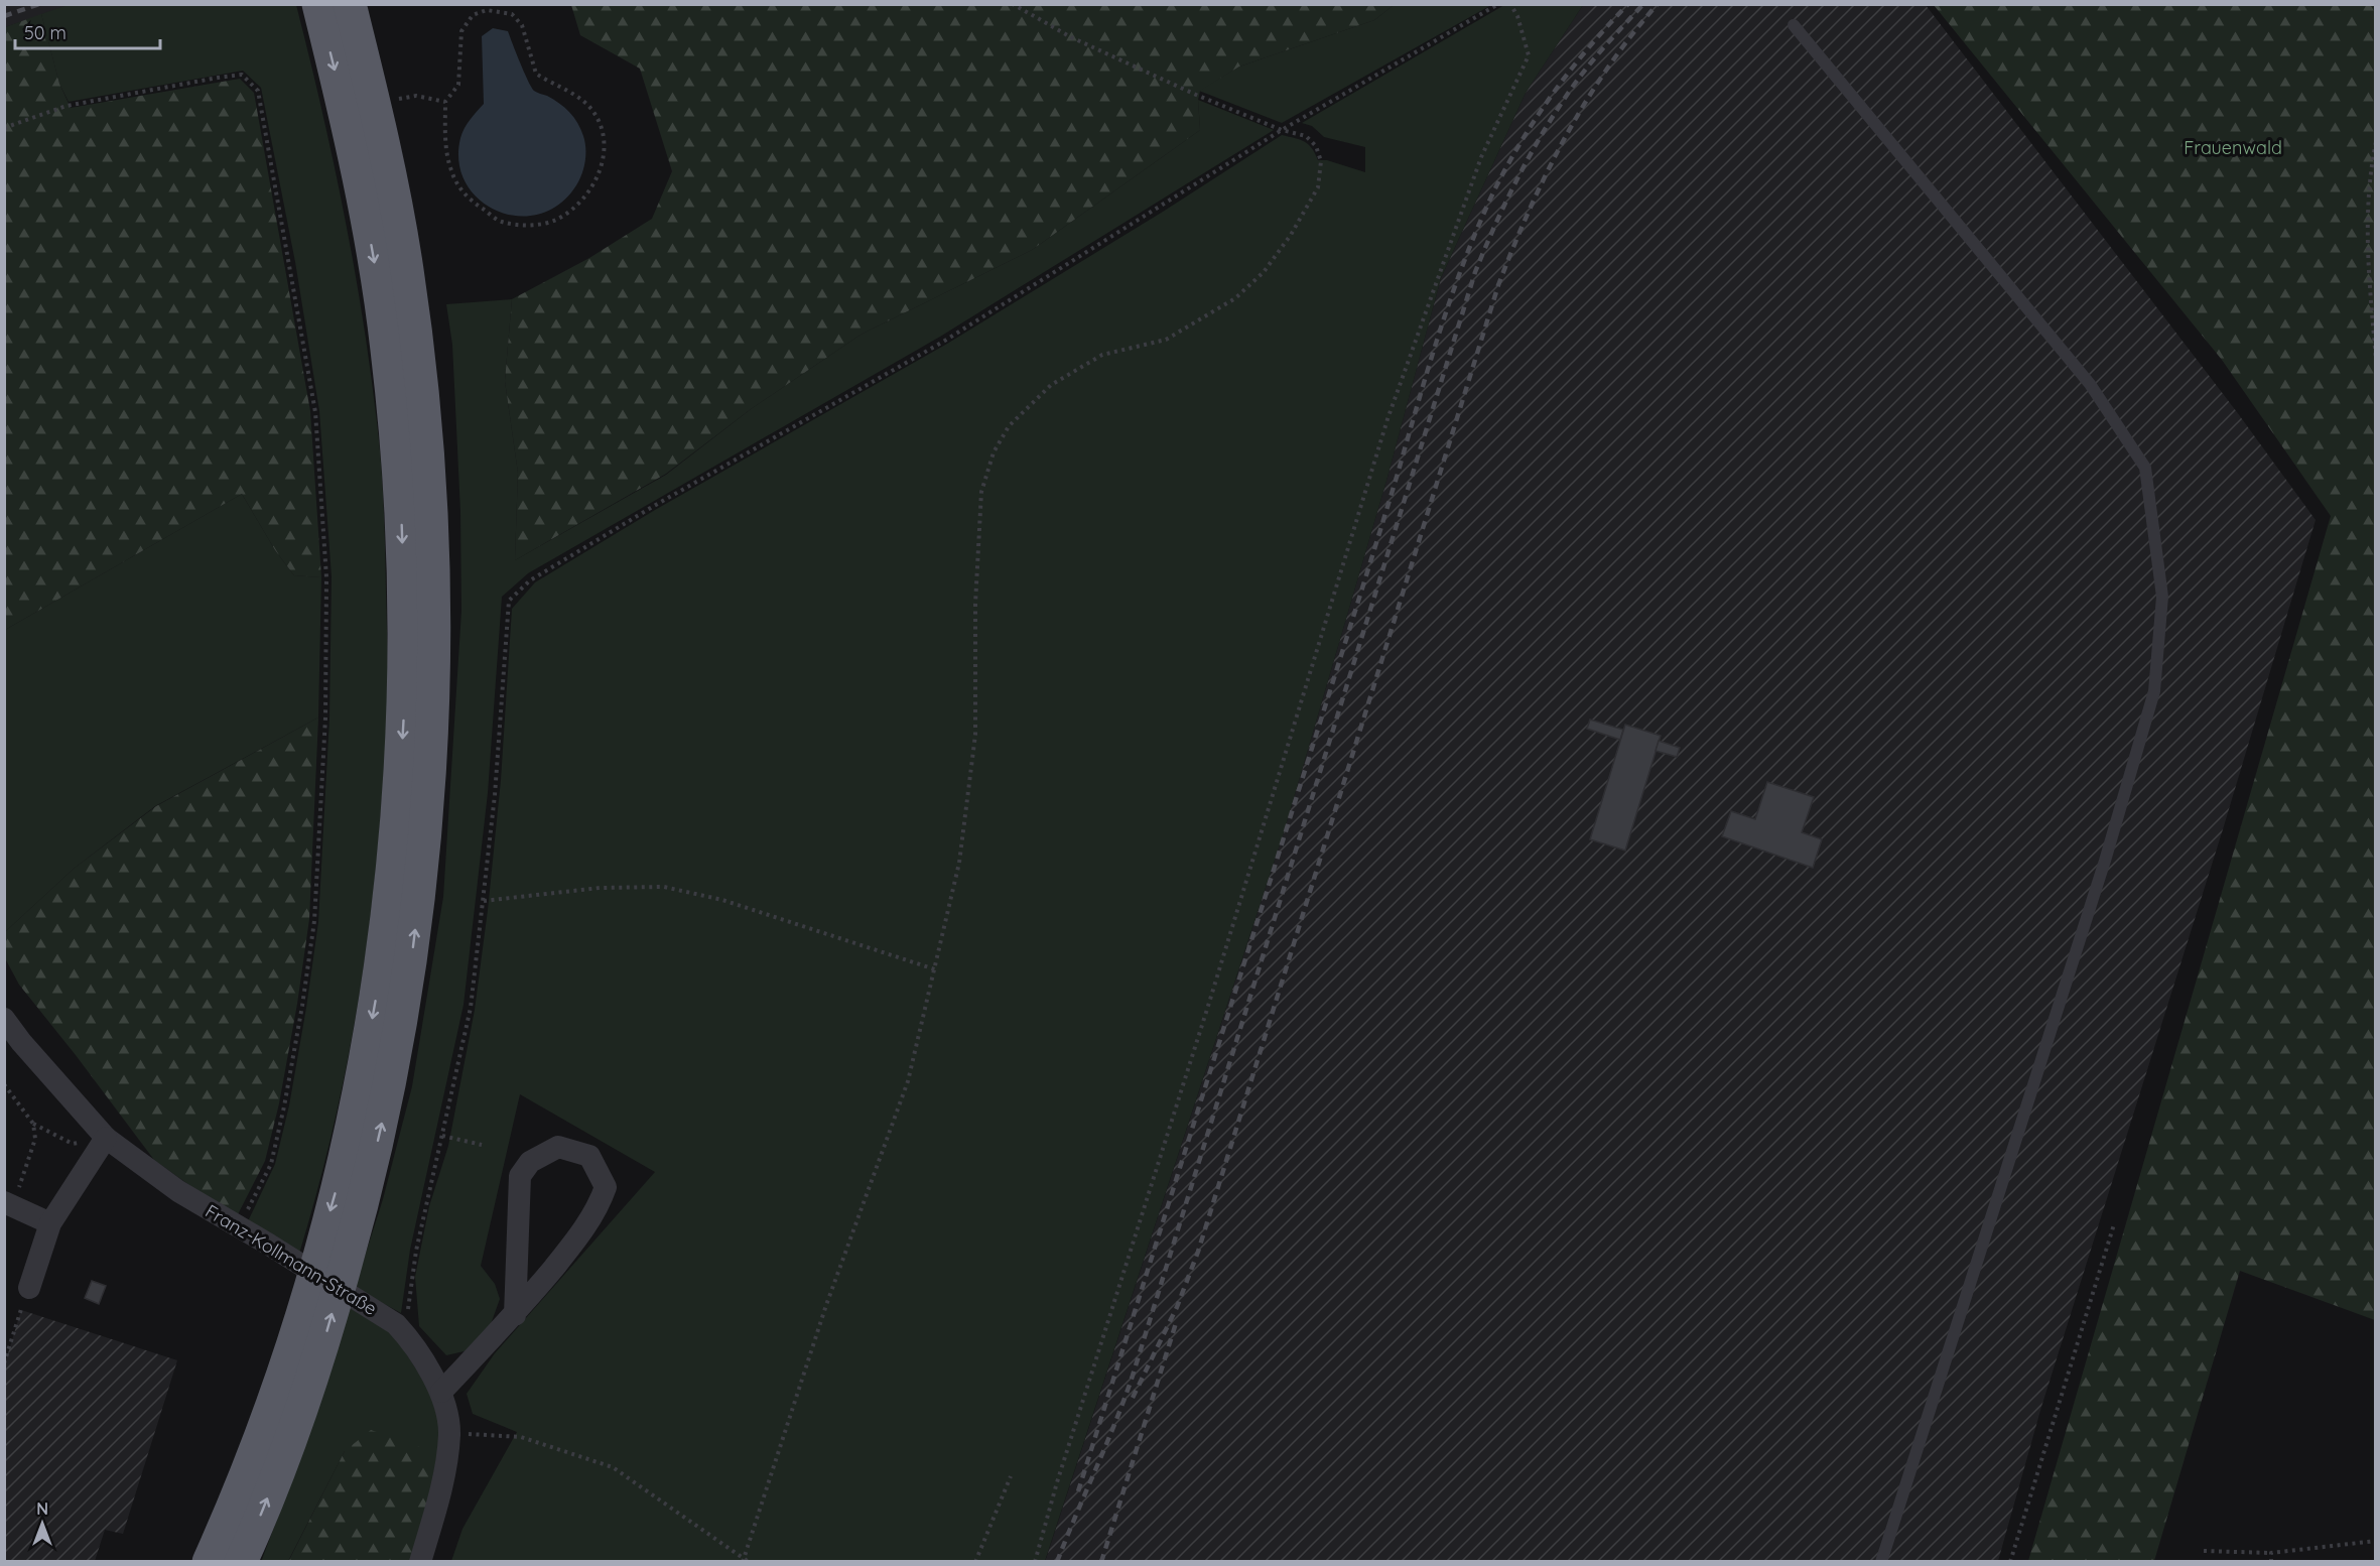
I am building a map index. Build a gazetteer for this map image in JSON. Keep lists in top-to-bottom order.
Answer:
{
  "streets": {
    "street": ["Franz-Kollmann-Straße"]
  },
  "parks": ["Frauenwald"],
  "scale_bar": "50 m",
  "north": "top"
}
